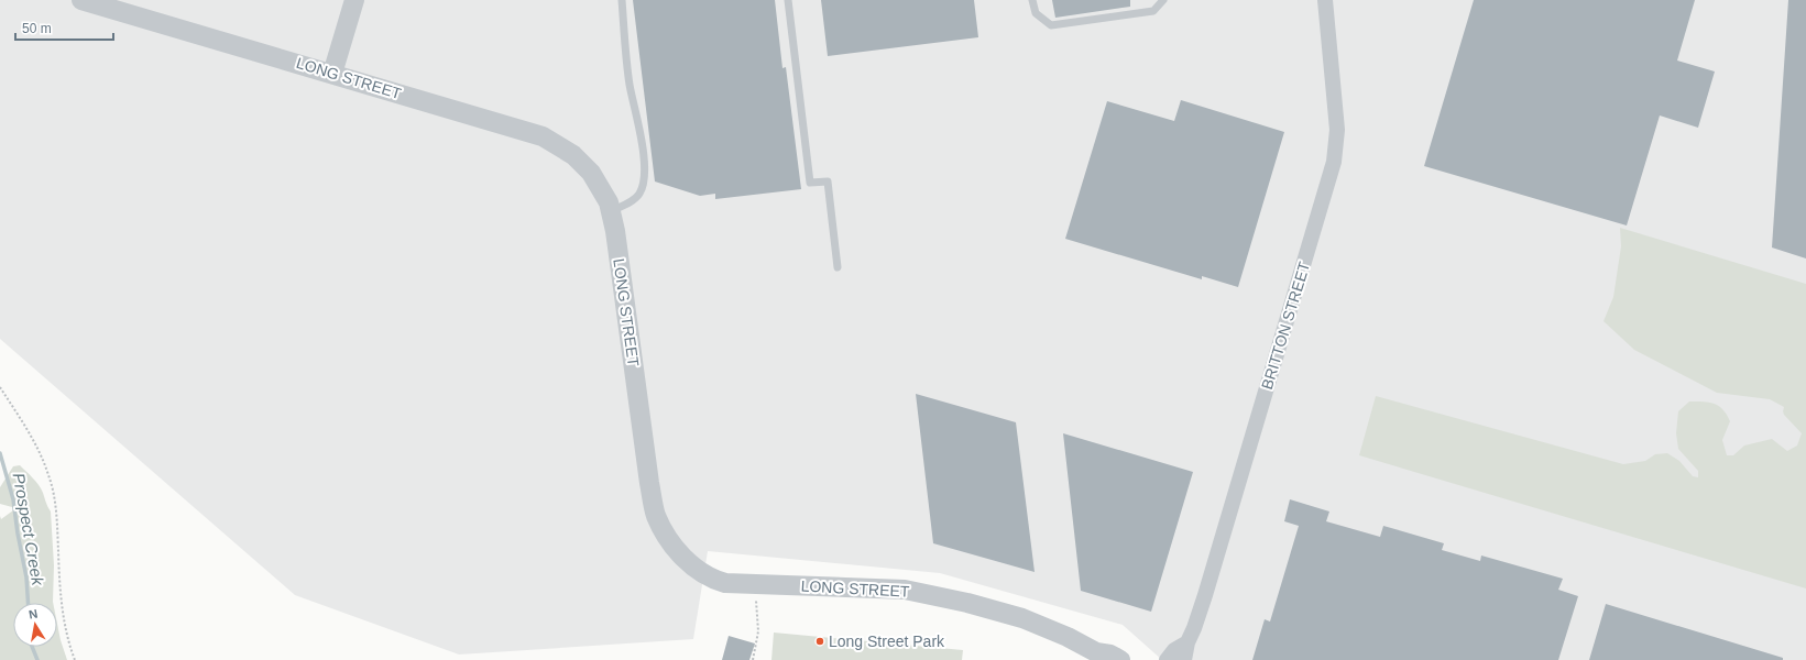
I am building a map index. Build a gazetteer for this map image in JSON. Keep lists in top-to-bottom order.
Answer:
{
  "streets": {
    "street": ["LONG STREET", "BRITTON STREET"]
  },
  "water": ["Prospect Creek"],
  "places": ["Long Street Park"],
  "scale_bar": "50 m",
  "north": "top"
}
